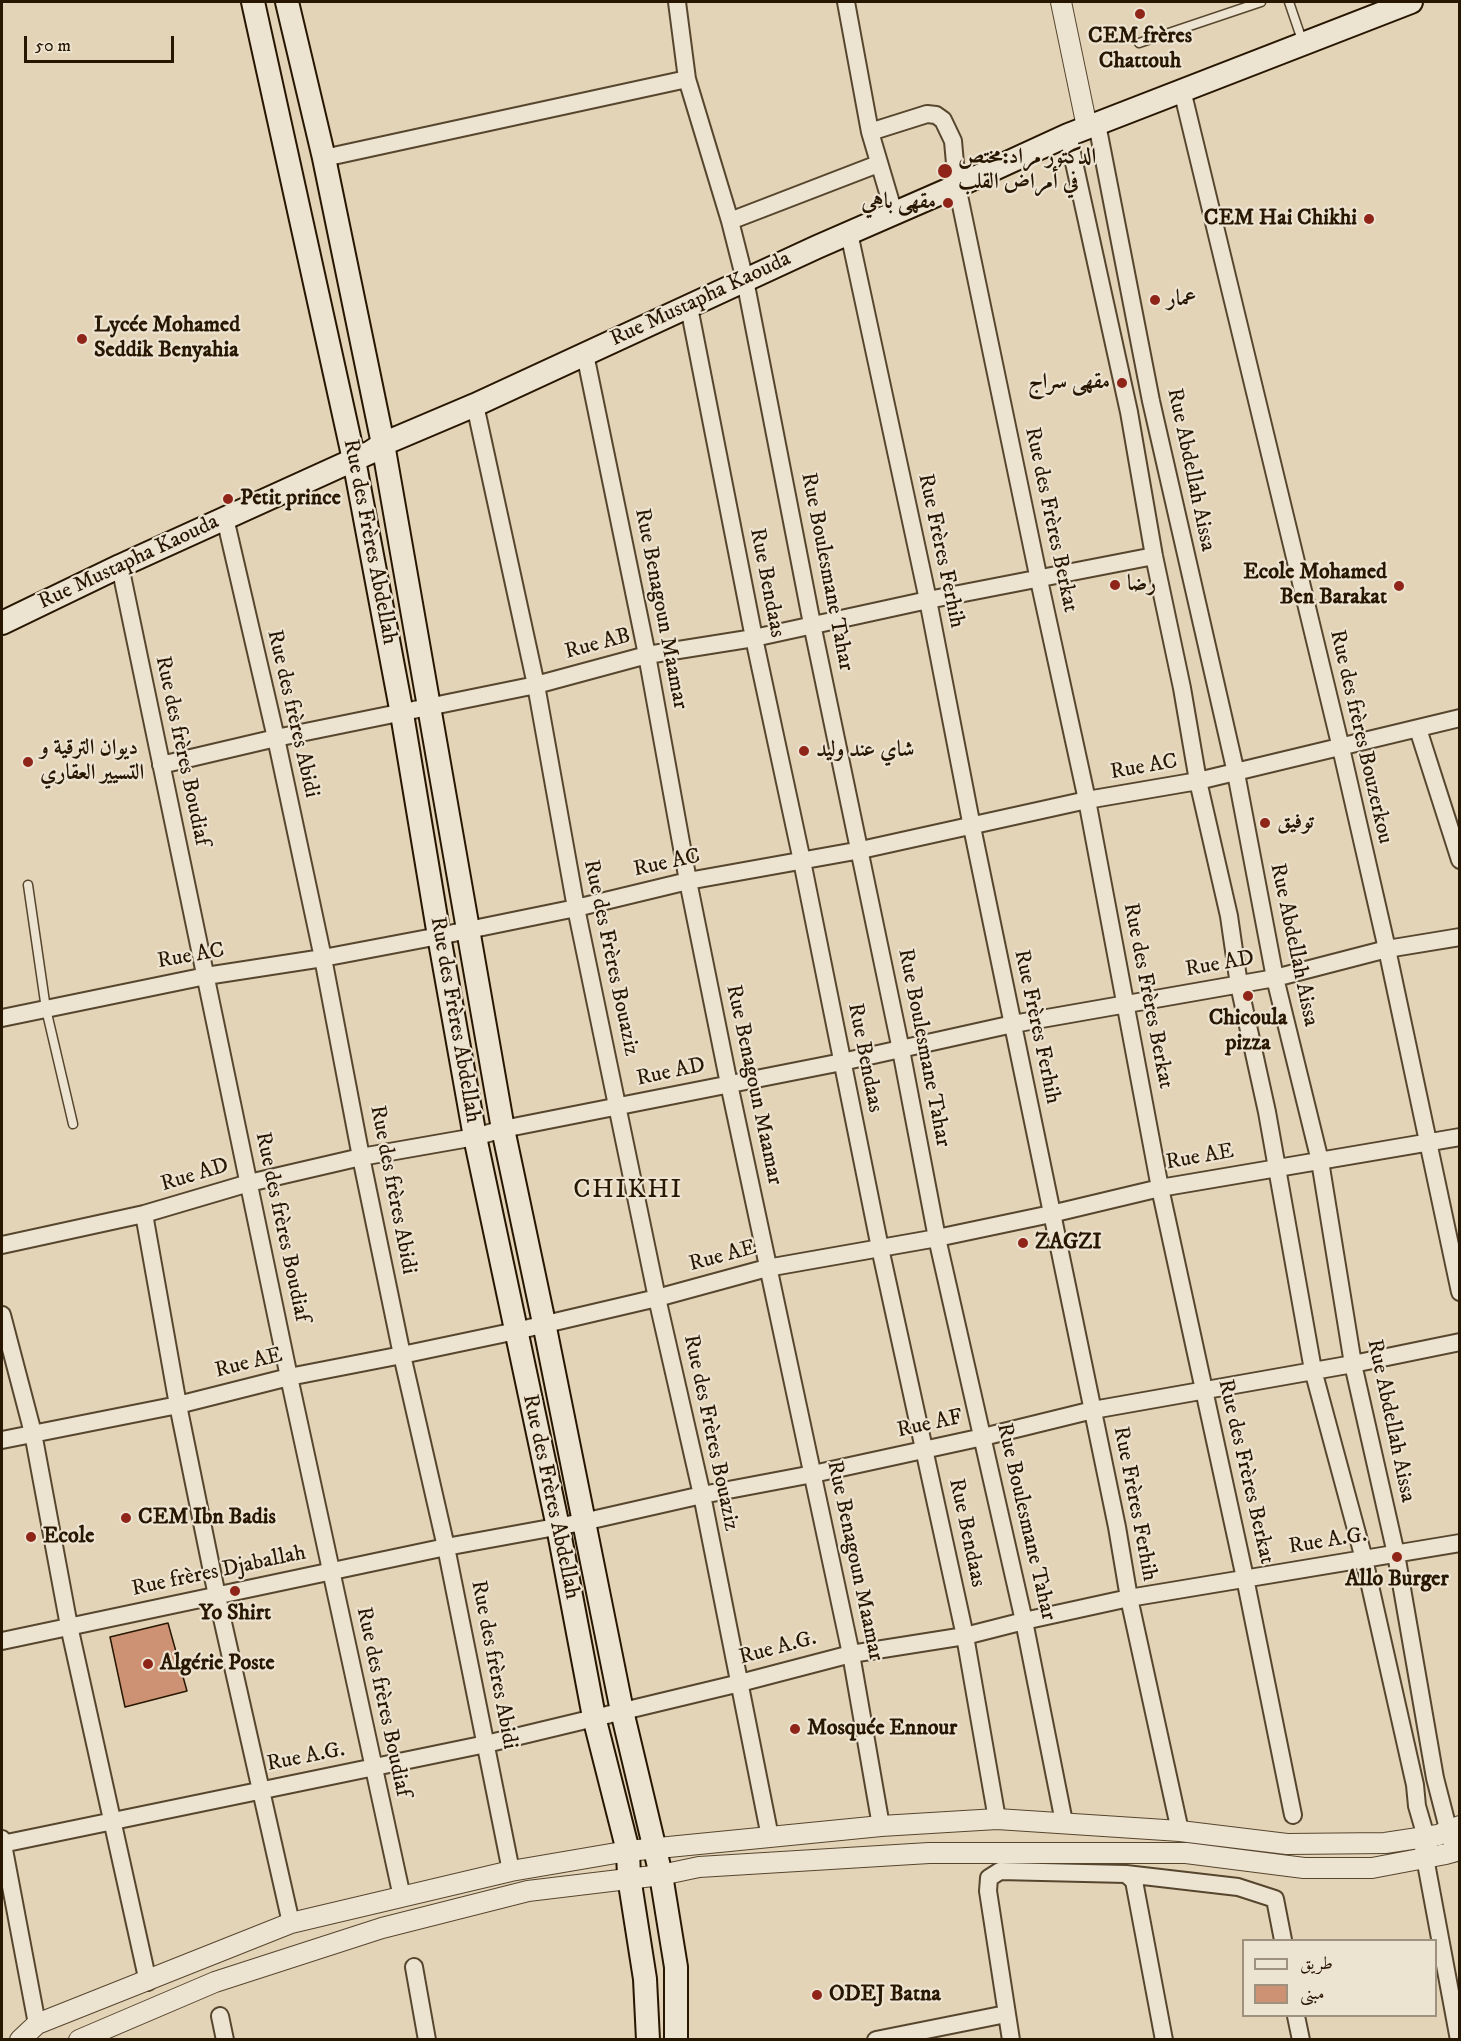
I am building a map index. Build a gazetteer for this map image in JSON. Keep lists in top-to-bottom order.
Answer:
{
  "streets": {
    "main road": ["Rue Mustapha Kaouda", "Rue des Frères Abdellah"],
    "street": [
      "Rue Abdellah Aissa",
      "Rue des Frères Berkat",
      "Rue Frères Ferhih",
      "Rue Boulesmane Tahar",
      "Rue Bendaas",
      "Rue Benagoun Maamar",
      "Rue AB",
      "Rue des frères Abidi",
      "Rue des frères Bouzerkou",
      "Rue des frères Boudiaf",
      "Rue AC",
      "Rue des Frères Bouaziz",
      "Rue AD",
      "Rue AE",
      "Rue AF",
      "Rue A.G.",
      "Rue frères Djaballah"
    ]
  },
  "crossings": [
    ["Rue Mustapha Kaouda", "Rue Abdellah Aissa"],
    ["Rue Mustapha Kaouda", "Rue des Frères Berkat"],
    ["Rue Mustapha Kaouda", "Rue des Frères Abdellah"],
    ["Rue Mustapha Kaouda", "Rue Frères Ferhih"],
    ["Rue Mustapha Kaouda", "Rue Boulesmane Tahar"],
    ["Rue Mustapha Kaouda", "Rue Bendaas"],
    ["Rue Mustapha Kaouda", "Rue Benagoun Maamar"],
    ["Rue Mustapha Kaouda", "Rue des frères Abidi"],
    ["Rue Mustapha Kaouda", "Rue des frères Bouzerkou"],
    ["Rue Mustapha Kaouda", "Rue des frères Boudiaf"],
    ["Rue Mustapha Kaouda", "Rue des Frères Bouaziz"],
    ["Rue Abdellah Aissa", "Rue AC"],
    ["Rue Abdellah Aissa", "Rue AD"],
    ["Rue Abdellah Aissa", "Rue AE"],
    ["Rue Abdellah Aissa", "Rue AF"],
    ["Rue Abdellah Aissa", "Rue A.G."],
    ["Rue des Frères Berkat", "Rue AB"],
    ["Rue des Frères Berkat", "Rue AC"],
    ["Rue des Frères Berkat", "Rue AD"],
    ["Rue des Frères Berkat", "Rue AE"],
    ["Rue des Frères Berkat", "Rue AF"],
    ["Rue des Frères Berkat", "Rue A.G."],
    ["Rue des Frères Abdellah", "Rue AB"],
    ["Rue des Frères Abdellah", "Rue AC"],
    ["Rue des Frères Abdellah", "Rue AD"],
    ["Rue des Frères Abdellah", "Rue AE"],
    ["Rue des Frères Abdellah", "Rue AF"],
    ["Rue des Frères Abdellah", "Rue A.G."],
    ["Rue Frères Ferhih", "Rue AB"],
    ["Rue Frères Ferhih", "Rue AC"],
    ["Rue Frères Ferhih", "Rue AD"],
    ["Rue Frères Ferhih", "Rue AE"],
    ["Rue Frères Ferhih", "Rue AF"],
    ["Rue Frères Ferhih", "Rue A.G."],
    ["Rue Boulesmane Tahar", "Rue AB"],
    ["Rue Boulesmane Tahar", "Rue AC"],
    ["Rue Boulesmane Tahar", "Rue AD"],
    ["Rue Boulesmane Tahar", "Rue AE"],
    ["Rue Boulesmane Tahar", "Rue AF"],
    ["Rue Boulesmane Tahar", "Rue A.G."],
    ["Rue Bendaas", "Rue AB"],
    ["Rue Bendaas", "Rue AC"],
    ["Rue Bendaas", "Rue AD"],
    ["Rue Bendaas", "Rue AE"],
    ["Rue Bendaas", "Rue AF"],
    ["Rue Bendaas", "Rue A.G."],
    ["Rue Benagoun Maamar", "Rue AB"],
    ["Rue Benagoun Maamar", "Rue AC"],
    ["Rue Benagoun Maamar", "Rue AD"],
    ["Rue Benagoun Maamar", "Rue AE"],
    ["Rue Benagoun Maamar", "Rue AF"],
    ["Rue Benagoun Maamar", "Rue A.G."],
    ["Rue AB", "Rue des frères Abidi"],
    ["Rue AB", "Rue des frères Boudiaf"],
    ["Rue AB", "Rue des Frères Bouaziz"],
    ["Rue des frères Abidi", "Rue AC"],
    ["Rue des frères Abidi", "Rue AD"],
    ["Rue des frères Abidi", "Rue AE"],
    ["Rue des frères Abidi", "Rue AF"],
    ["Rue des frères Abidi", "Rue A.G."],
    ["Rue des frères Abidi", "Rue frères Djaballah"],
    ["Rue des frères Bouzerkou", "Rue AC"],
    ["Rue des frères Bouzerkou", "Rue AD"],
    ["Rue des frères Bouzerkou", "Rue AE"],
    ["Rue des frères Boudiaf", "Rue AC"],
    ["Rue des frères Boudiaf", "Rue AD"],
    ["Rue des frères Boudiaf", "Rue AE"],
    ["Rue des frères Boudiaf", "Rue A.G."],
    ["Rue des frères Boudiaf", "Rue frères Djaballah"],
    ["Rue AC", "Rue des Frères Bouaziz"],
    ["Rue des Frères Bouaziz", "Rue AD"],
    ["Rue des Frères Bouaziz", "Rue AE"],
    ["Rue des Frères Bouaziz", "Rue AF"],
    ["Rue des Frères Bouaziz", "Rue A.G."],
    ["Rue AF", "Rue frères Djaballah"]
  ],
  "districts": ["CHIKHI"],
  "places": [
    "CEM frères Chattouh",
    "الدكتور مراد:مختص في أمراض القلب",
    "مقهى باهي",
    "CEM Hai Chikhi",
    "عمار",
    "Lycée Mohamed Seddik Benyahia",
    "مقهى سراج",
    "Petit prince",
    "رضا",
    "Ecole Mohamed Ben Barakat",
    "شاي عند وليد",
    "ديوان الترقية و التسيير العقاري",
    "توفيق",
    "Chicoula pizza",
    "ZAGZI",
    "CEM Ibn Badis",
    "Ecole",
    "Allo Burger",
    "Yo Shirt",
    "Algérie Poste",
    "Mosquée Ennour",
    "ODEJ Batna"
  ],
  "legend": ["طريق", "مبنى"],
  "scale_bar": "50 m"
}
